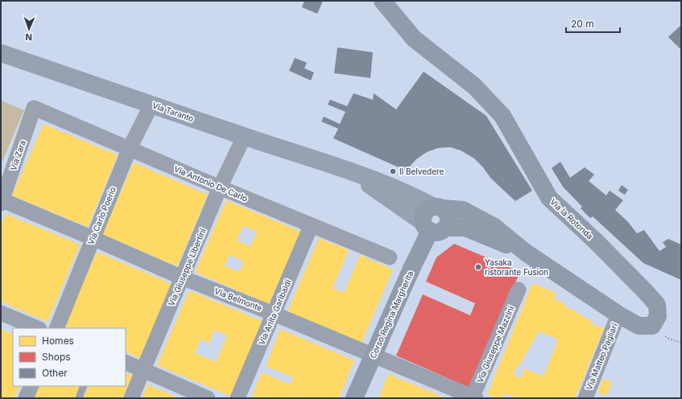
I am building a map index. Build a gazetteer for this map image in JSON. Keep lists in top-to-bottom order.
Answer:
{
  "streets": {
    "main road": ["Via la Rotonda", "Corso Regina Margherita"],
    "street": [
      "Via Taranto",
      "Via Zara",
      "Via Antonio De Carlo",
      "Via Carlo Poerio",
      "Via Giuseppe Libertini",
      "Via Belmonte",
      "Via Anita Garibaldi",
      "Via Giuseppe Mazzini",
      "Via Matteo Pagliari"
    ]
  },
  "crossings": [
    ["Via Taranto", "Via Carlo Poerio"],
    ["Via Taranto", "Via la Rotonda"],
    ["Via Taranto", "Via Giuseppe Libertini"],
    ["Via Taranto", "Corso Regina Margherita"],
    ["Via Zara", "Via Antonio De Carlo"],
    ["Via Zara", "Via Belmonte"],
    ["Via Antonio De Carlo", "Via Carlo Poerio"],
    ["Via Antonio De Carlo", "Via Giuseppe Libertini"],
    ["Via Antonio De Carlo", "Via Anita Garibaldi"],
    ["Via Carlo Poerio", "Via Belmonte"],
    ["Via la Rotonda", "Corso Regina Margherita"],
    ["Via la Rotonda", "Via Matteo Pagliari"],
    ["Via Giuseppe Libertini", "Via Belmonte"],
    ["Via Belmonte", "Via Anita Garibaldi"],
    ["Via Belmonte", "Corso Regina Margherita"],
    ["Via Belmonte", "Via Giuseppe Mazzini"]
  ],
  "places": ["Il Belvedere", "Yasaka ristorante Fusion"],
  "legend": ["Homes", "Shops", "Other"],
  "scale_bar": "20 m",
  "north": "bottom"
}
